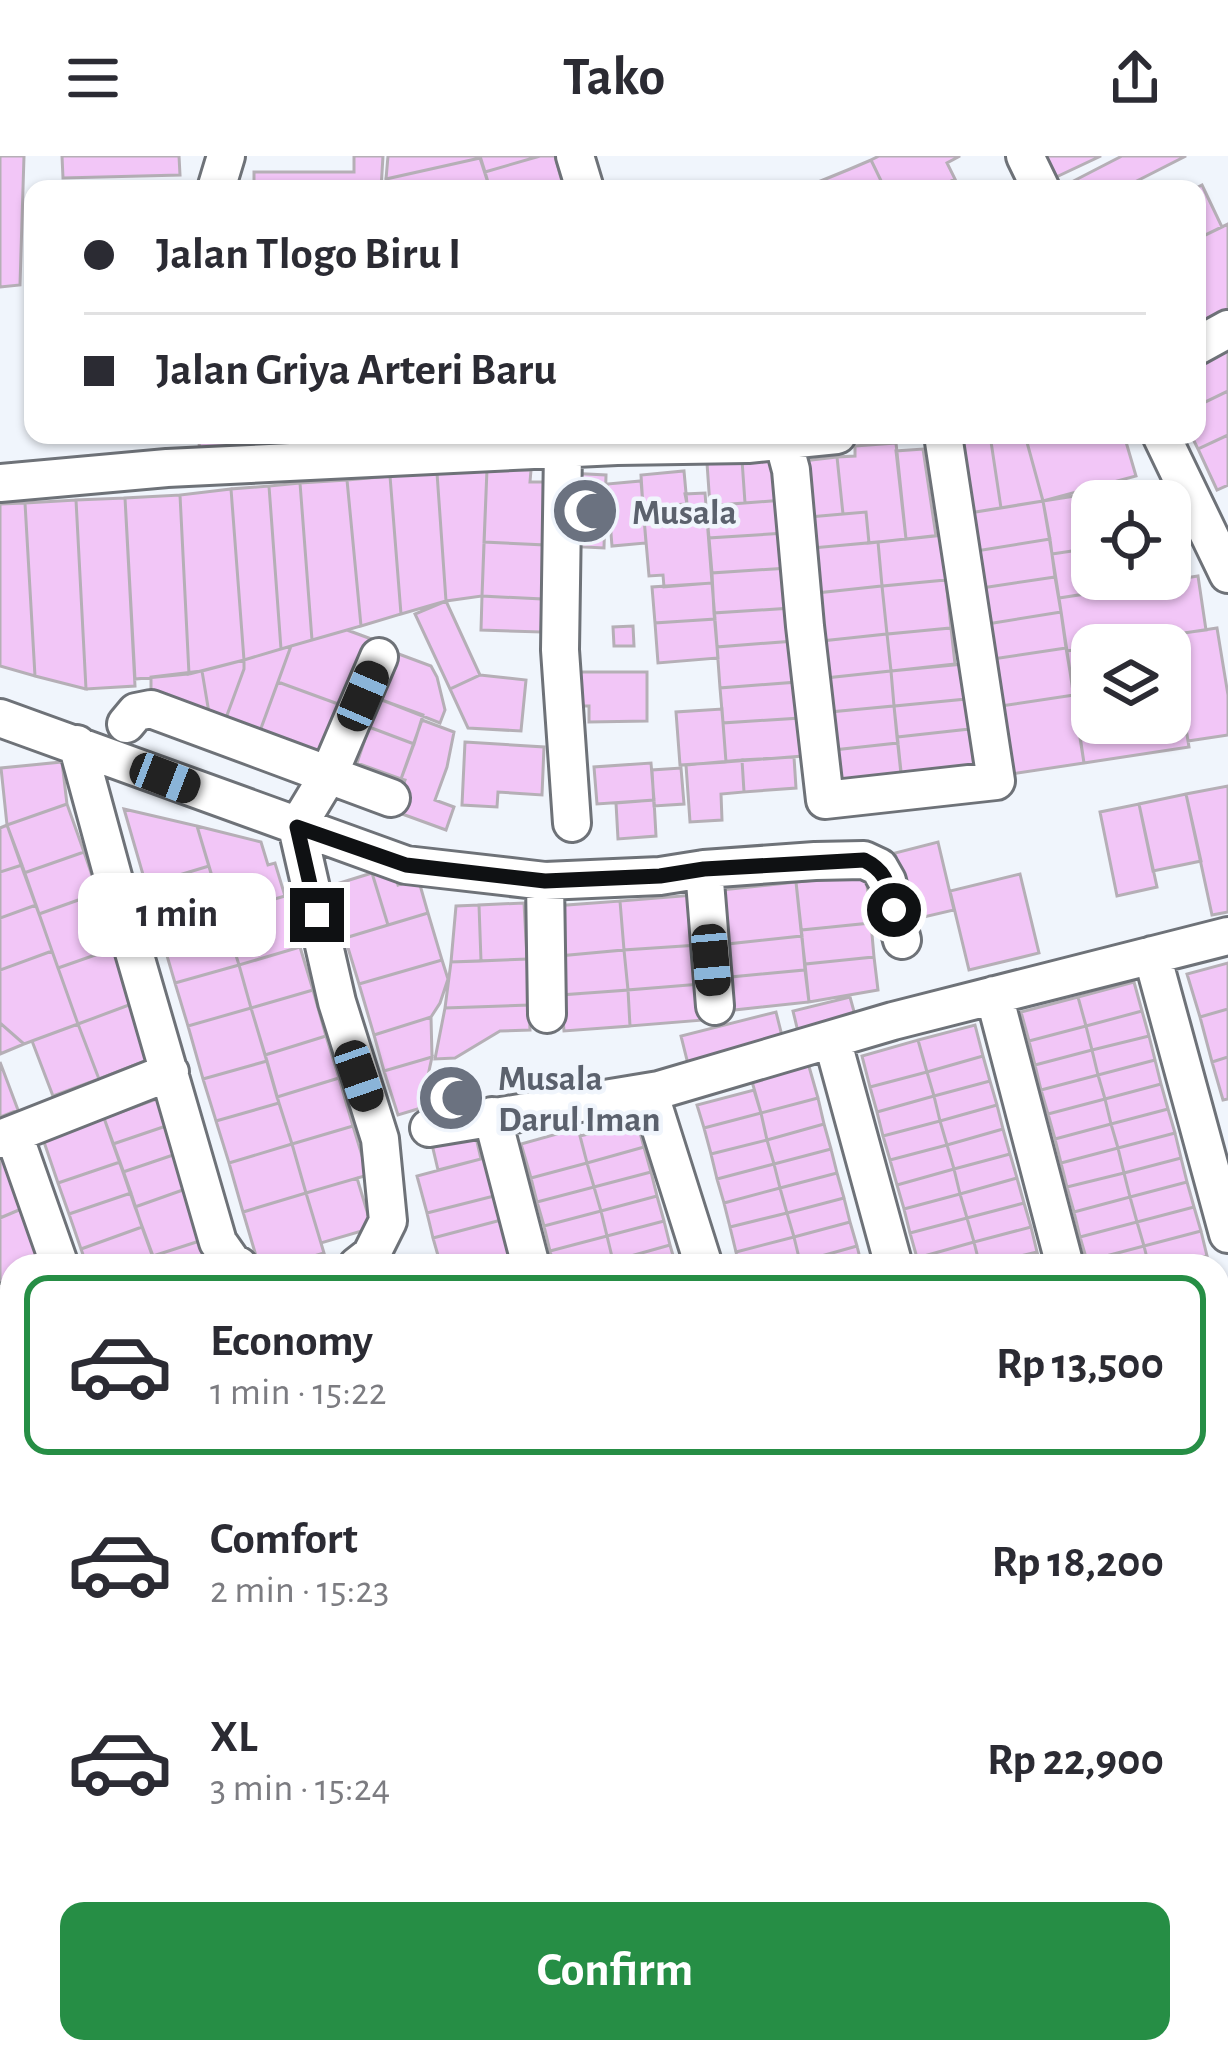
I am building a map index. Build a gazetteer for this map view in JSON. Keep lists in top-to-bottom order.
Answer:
{
  "places": {
    "mosque": ["Musala", "Musala Darul Iman"]
  },
  "page": {
    "header": "Tako",
    "banner": ["Jalan Tlogo Biru I", "Jalan Griya Arteri Baru"],
    "bubble": "1 min",
    "list": [
      {
        "name": "Economy",
        "note": "1 min · 15:22",
        "value": "Rp 13,500"
      },
      {
        "name": "Comfort",
        "note": "2 min · 15:23",
        "value": "Rp 18,200"
      },
      {
        "name": "XL",
        "note": "3 min · 15:24",
        "value": "Rp 22,900"
      }
    ],
    "buttons": "Confirm"
  }
}
